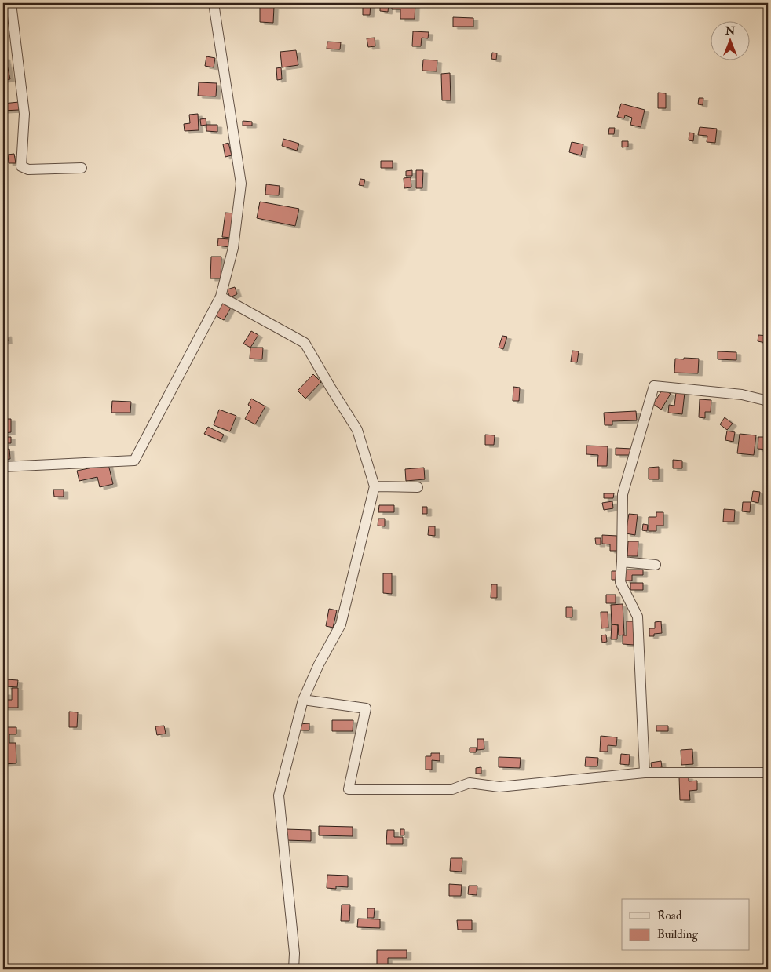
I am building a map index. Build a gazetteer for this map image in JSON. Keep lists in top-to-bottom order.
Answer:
{
  "legend": ["Road", "Building"],
  "north": "top"
}
